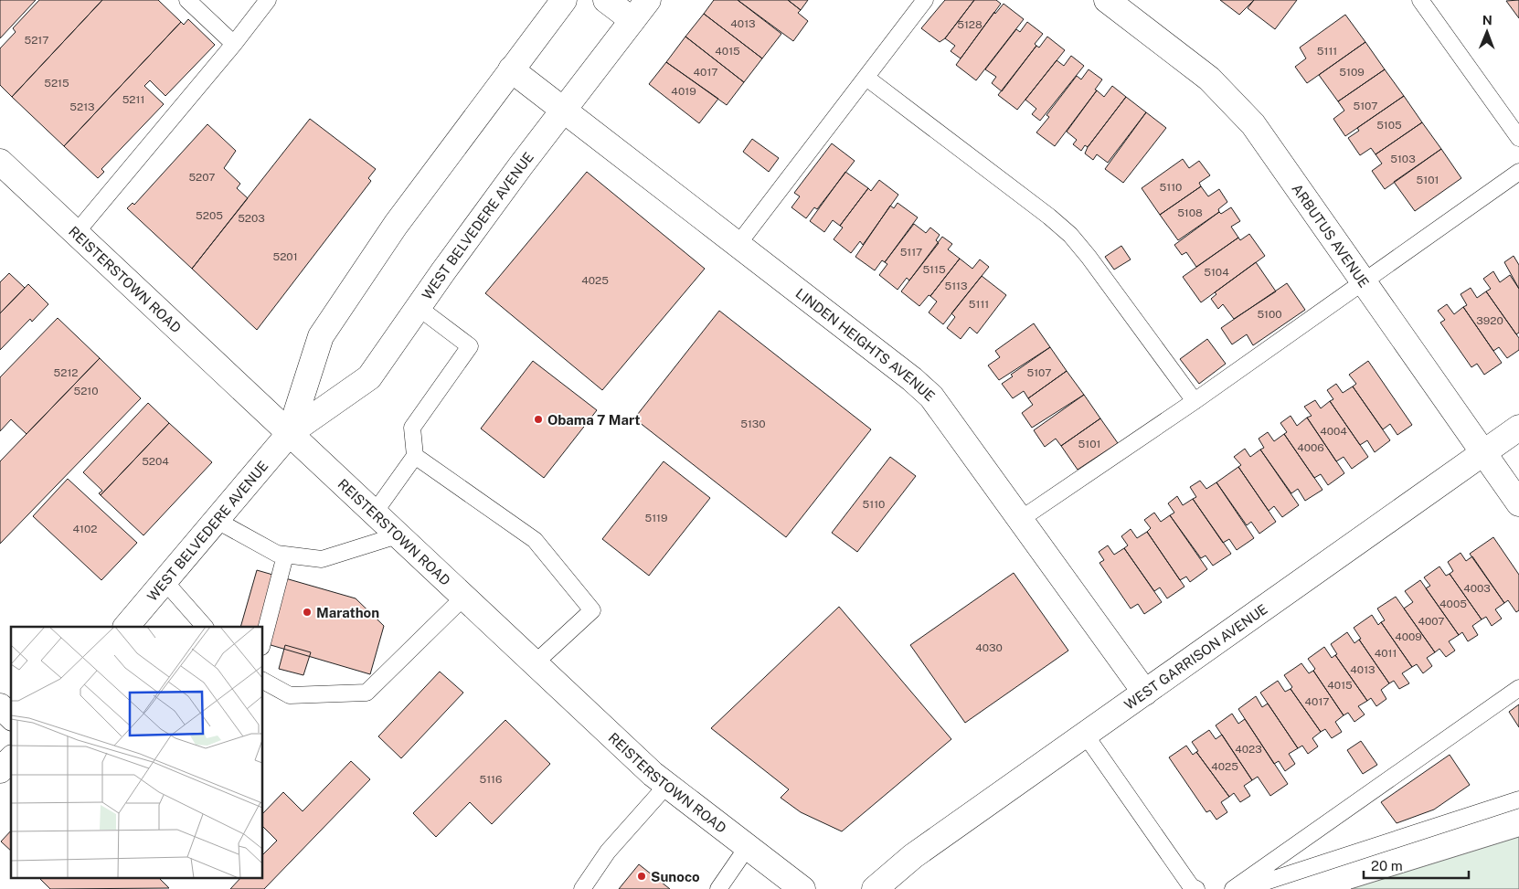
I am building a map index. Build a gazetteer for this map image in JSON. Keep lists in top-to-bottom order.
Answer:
{
  "streets": {
    "main road": [
      "WEST BELVEDERE AVENUE",
      "ARBUTUS AVENUE",
      "REISTERSTOWN ROAD",
      "LINDEN HEIGHTS AVENUE",
      "WEST GARRISON AVENUE"
    ]
  },
  "crossings": [
    ["WEST BELVEDERE AVENUE", "REISTERSTOWN ROAD"],
    ["WEST BELVEDERE AVENUE", "LINDEN HEIGHTS AVENUE"],
    ["ARBUTUS AVENUE", "WEST GARRISON AVENUE"],
    ["LINDEN HEIGHTS AVENUE", "WEST GARRISON AVENUE"]
  ],
  "places": ["Obama 7 Mart", "Marathon", "Sunoco"],
  "house_numbers": [
    "4013",
    "5128",
    "5217",
    "4015",
    "5111",
    "4017",
    "5109",
    "5215",
    "4019",
    "5211",
    "5107",
    "5213",
    "5105",
    "5103",
    "5207",
    "5101",
    "5110",
    "5108",
    "5205",
    "5203",
    "5117",
    "5201",
    "5115",
    "5104",
    "4025",
    "5113",
    "5111",
    "5100",
    "3920",
    "5212",
    "5107",
    "5210",
    "5130",
    "4004",
    "5101",
    "4006",
    "5204",
    "5110",
    "5119",
    "4102",
    "4003",
    "4005",
    "4007",
    "4009",
    "4030",
    "4011",
    "4013",
    "4015",
    "4017",
    "4023",
    "4025",
    "5116"
  ],
  "scale_bar": "20 m",
  "north": "top"
}
